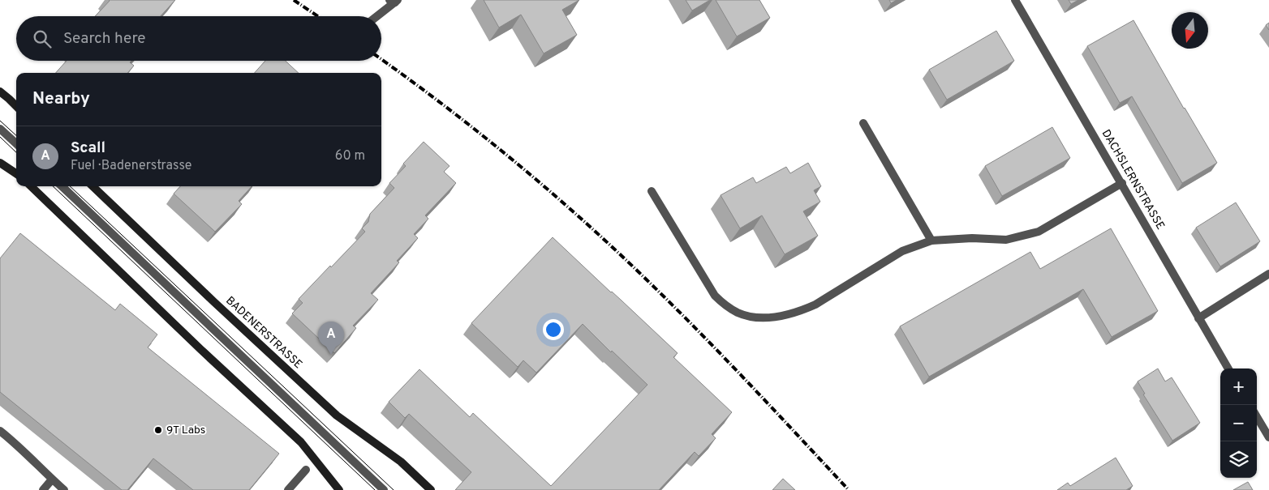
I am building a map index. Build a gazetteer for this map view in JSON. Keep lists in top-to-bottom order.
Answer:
{
  "streets": {
    "street": ["DACHSLERNSTRASSE", "BADENERSTRASSE"]
  },
  "places": ["9T Labs"],
  "north": "bottom",
  "page": {
    "search": "Search here",
    "heading": "Nearby",
    "list": [
      {
        "mark": "A",
        "name": "Scall",
        "note": "Fuel · Badenerstrasse",
        "value": "60 m"
      }
    ],
    "pins": "A",
    "map_buttons": ["+", "−"]
  }
}
